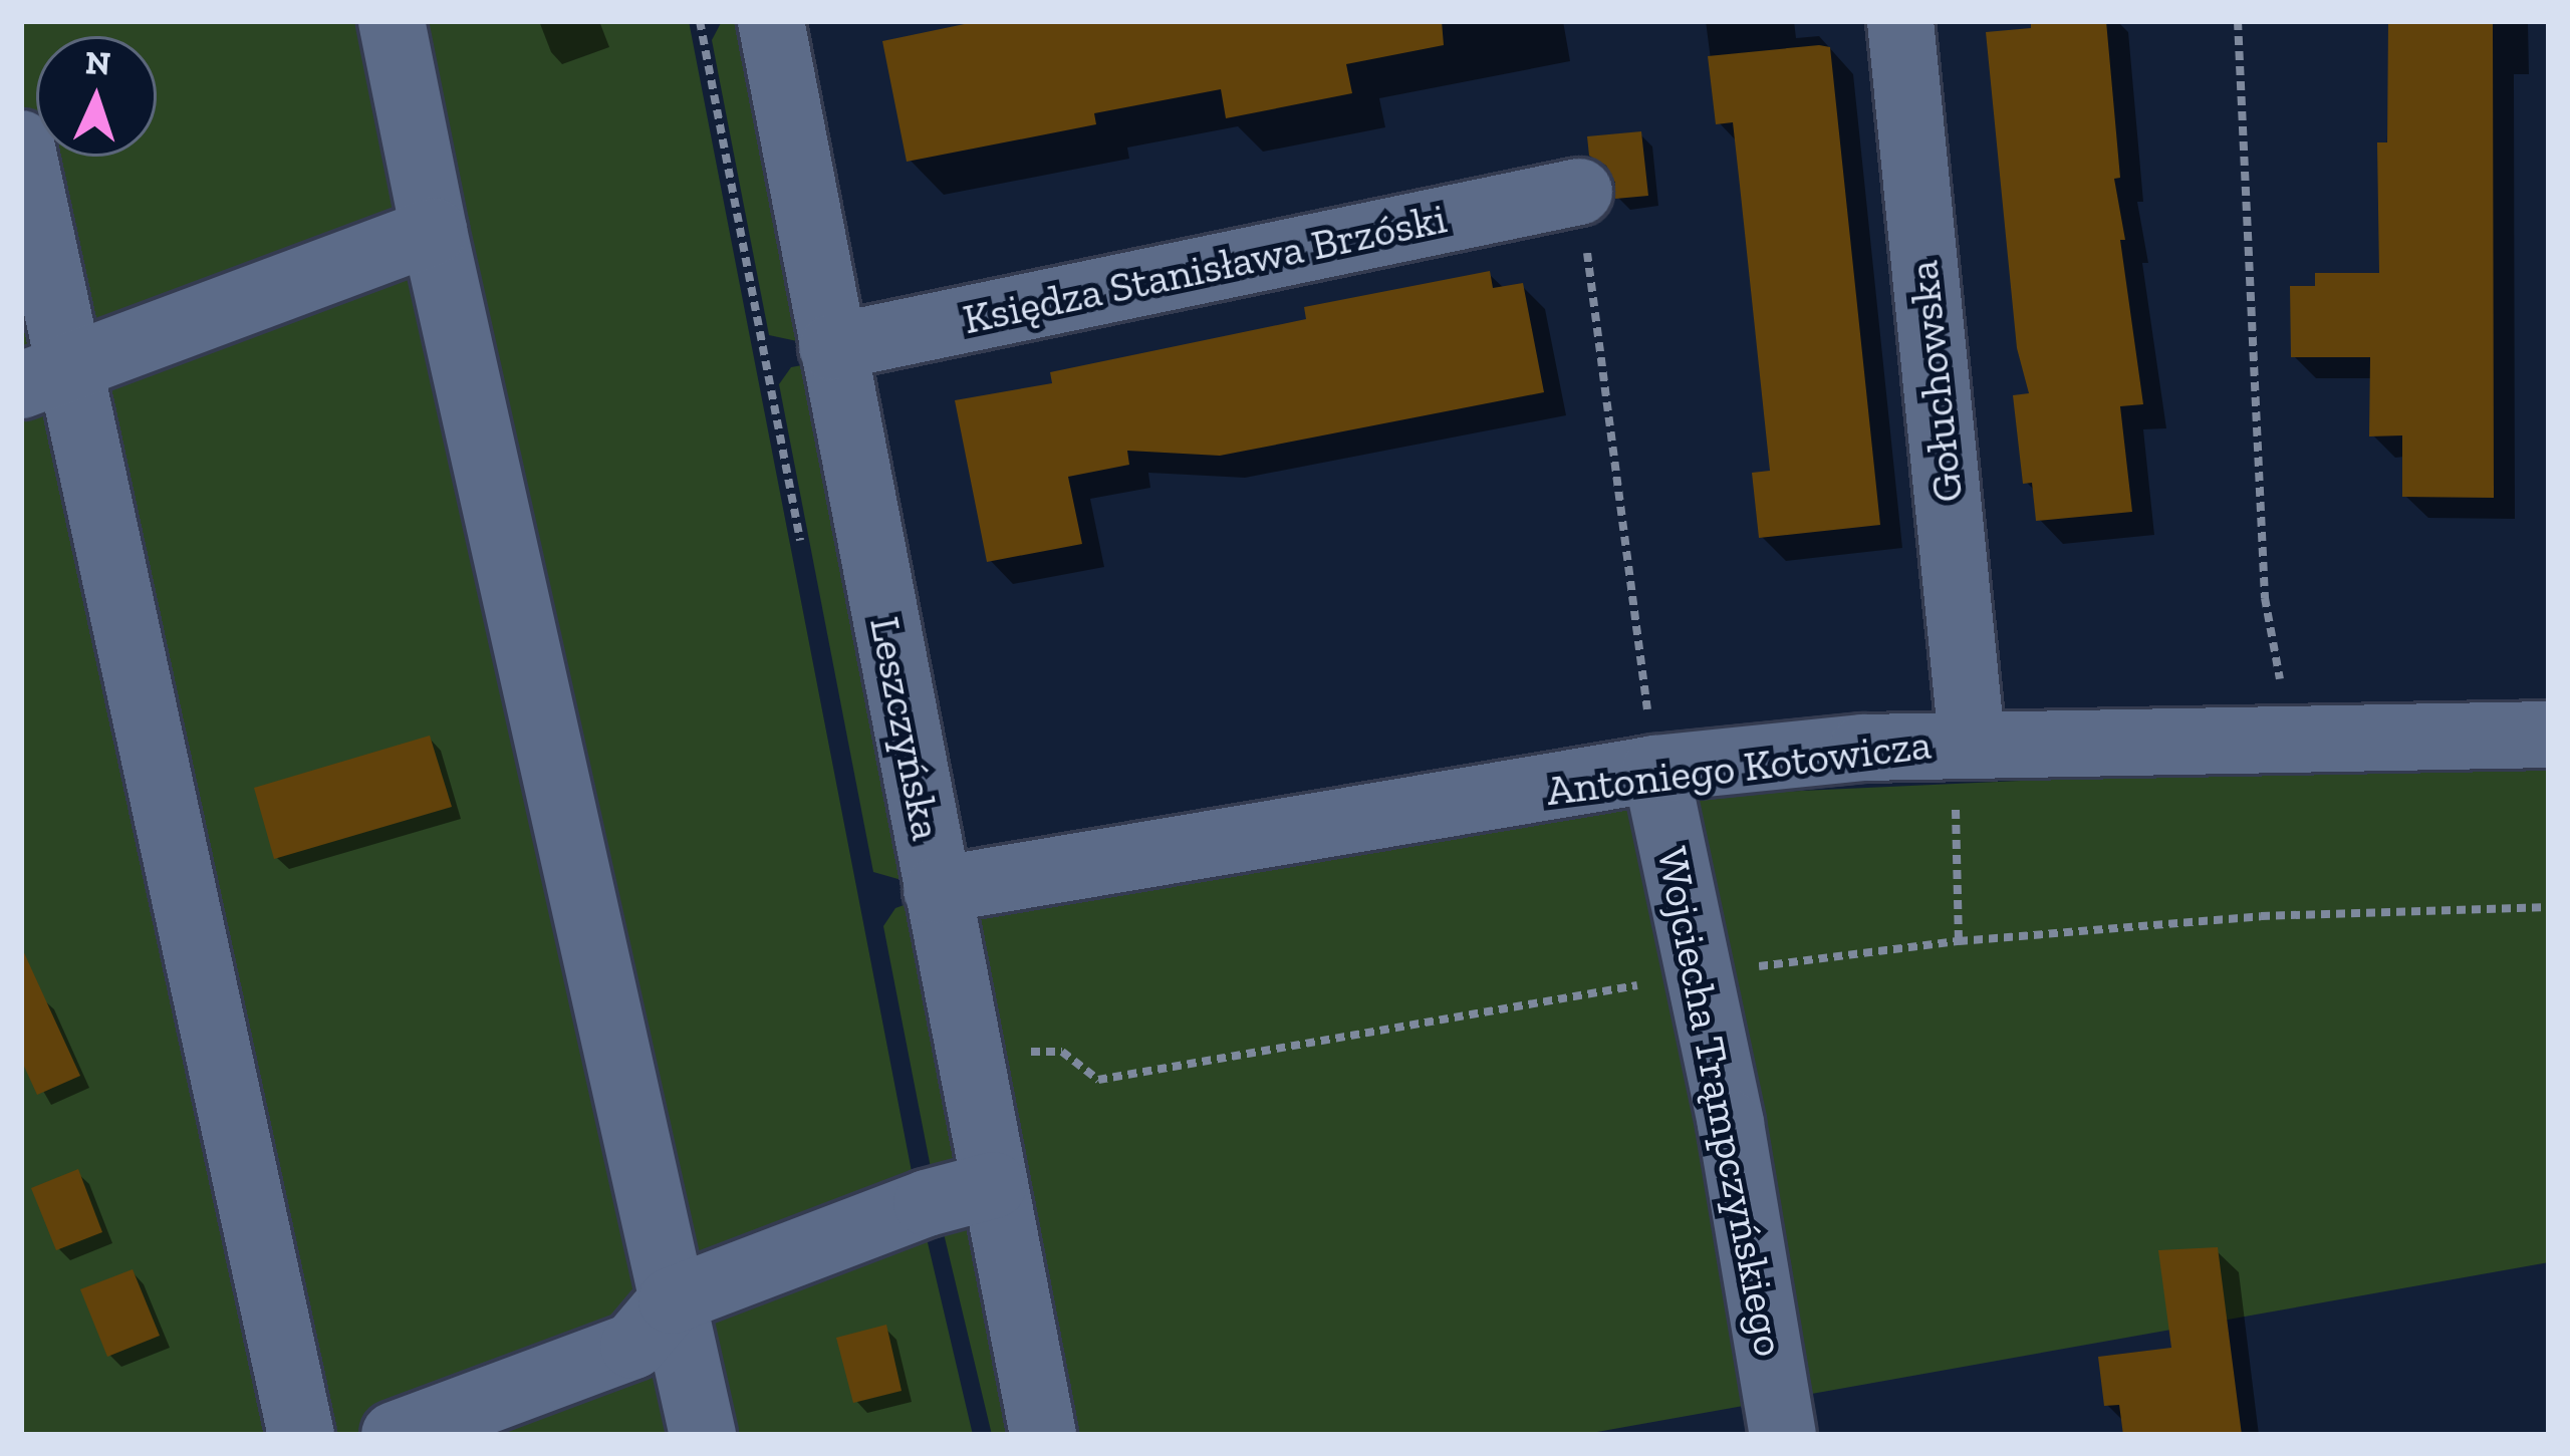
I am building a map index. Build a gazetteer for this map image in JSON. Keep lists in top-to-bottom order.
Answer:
{
  "streets": {
    "street": [
      "Księdza Stanisława Brzóski",
      "Gołuchowska",
      "Leszczyńska",
      "Antoniego Kotowicza",
      "Wojciecha Trąmpczyńskiego"
    ]
  },
  "crossings": [
    ["Księdza Stanisława Brzóski", "Leszczyńska"],
    ["Gołuchowska", "Antoniego Kotowicza"],
    ["Leszczyńska", "Antoniego Kotowicza"],
    ["Antoniego Kotowicza", "Wojciecha Trąmpczyńskiego"]
  ],
  "north": "top"
}
